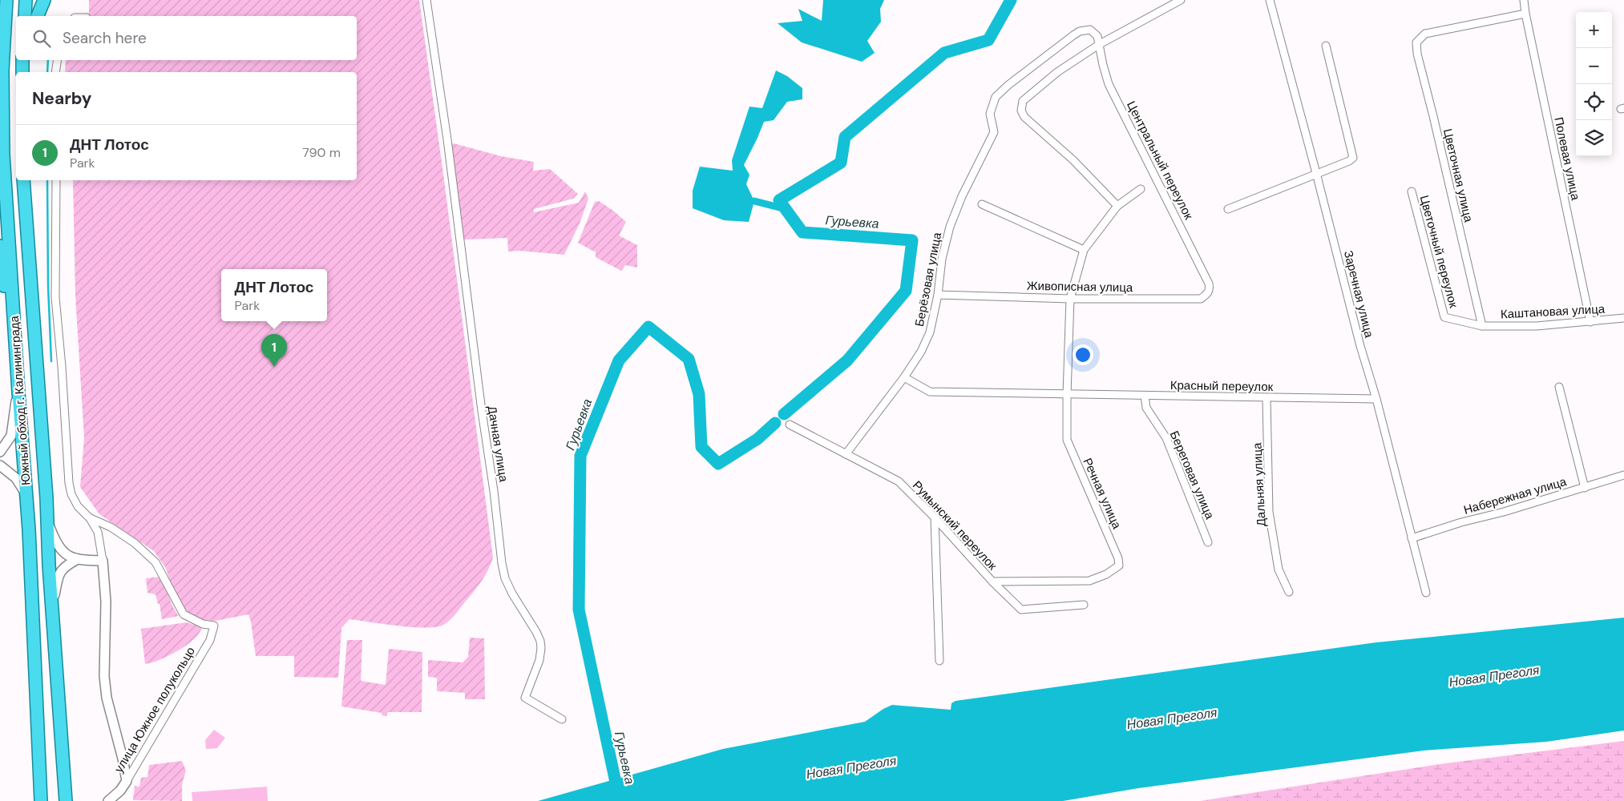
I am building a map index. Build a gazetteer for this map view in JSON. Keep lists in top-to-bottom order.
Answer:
{
  "streets": {
    "highway": ["Южный обход г. Калининграда"],
    "street": [
      "Полевая улица",
      "Центральный переулок",
      "Цветочная улица",
      "Цветочный переулок",
      "Берёзовая улица",
      "Живописная улица",
      "Заречная улица",
      "Каштановая улица",
      "Красный переулок",
      "Дачная улица",
      "Береговая улица",
      "Дальняя улица",
      "Речная улица",
      "Набережная улица",
      "Румынский переулок",
      "улица Южное полукольцо"
    ]
  },
  "crossings": [
    ["Полевая улица", "Цветочная улица"],
    ["Полевая улица", "Каштановая улица"],
    ["Центральный переулок", "Берёзовая улица"],
    ["Центральный переулок", "Живописная улица"],
    ["Цветочная улица", "Каштановая улица"],
    ["Цветочный переулок", "Каштановая улица"],
    ["Берёзовая улица", "Живописная улица"],
    ["Берёзовая улица", "Красный переулок"],
    ["Берёзовая улица", "Румынский переулок"],
    ["Живописная улица", "Речная улица"],
    ["Заречная улица", "Красный переулок"],
    ["Заречная улица", "Набережная улица"],
    ["Красный переулок", "Береговая улица"],
    ["Красный переулок", "Дальняя улица"],
    ["Красный переулок", "Речная улица"],
    ["Речная улица", "Румынский переулок"]
  ],
  "water": ["Гурьевка", "Новая Преголя"],
  "page": {
    "map_buttons": ["+", "−"],
    "search": "Search here",
    "heading": "Nearby",
    "list": [
      {
        "mark": "1",
        "name": "ДНТ Лотос",
        "note": "Park",
        "value": "790 m"
      }
    ],
    "popup": ["ДНТ Лотос", "Park"],
    "pins": "1"
  }
}
